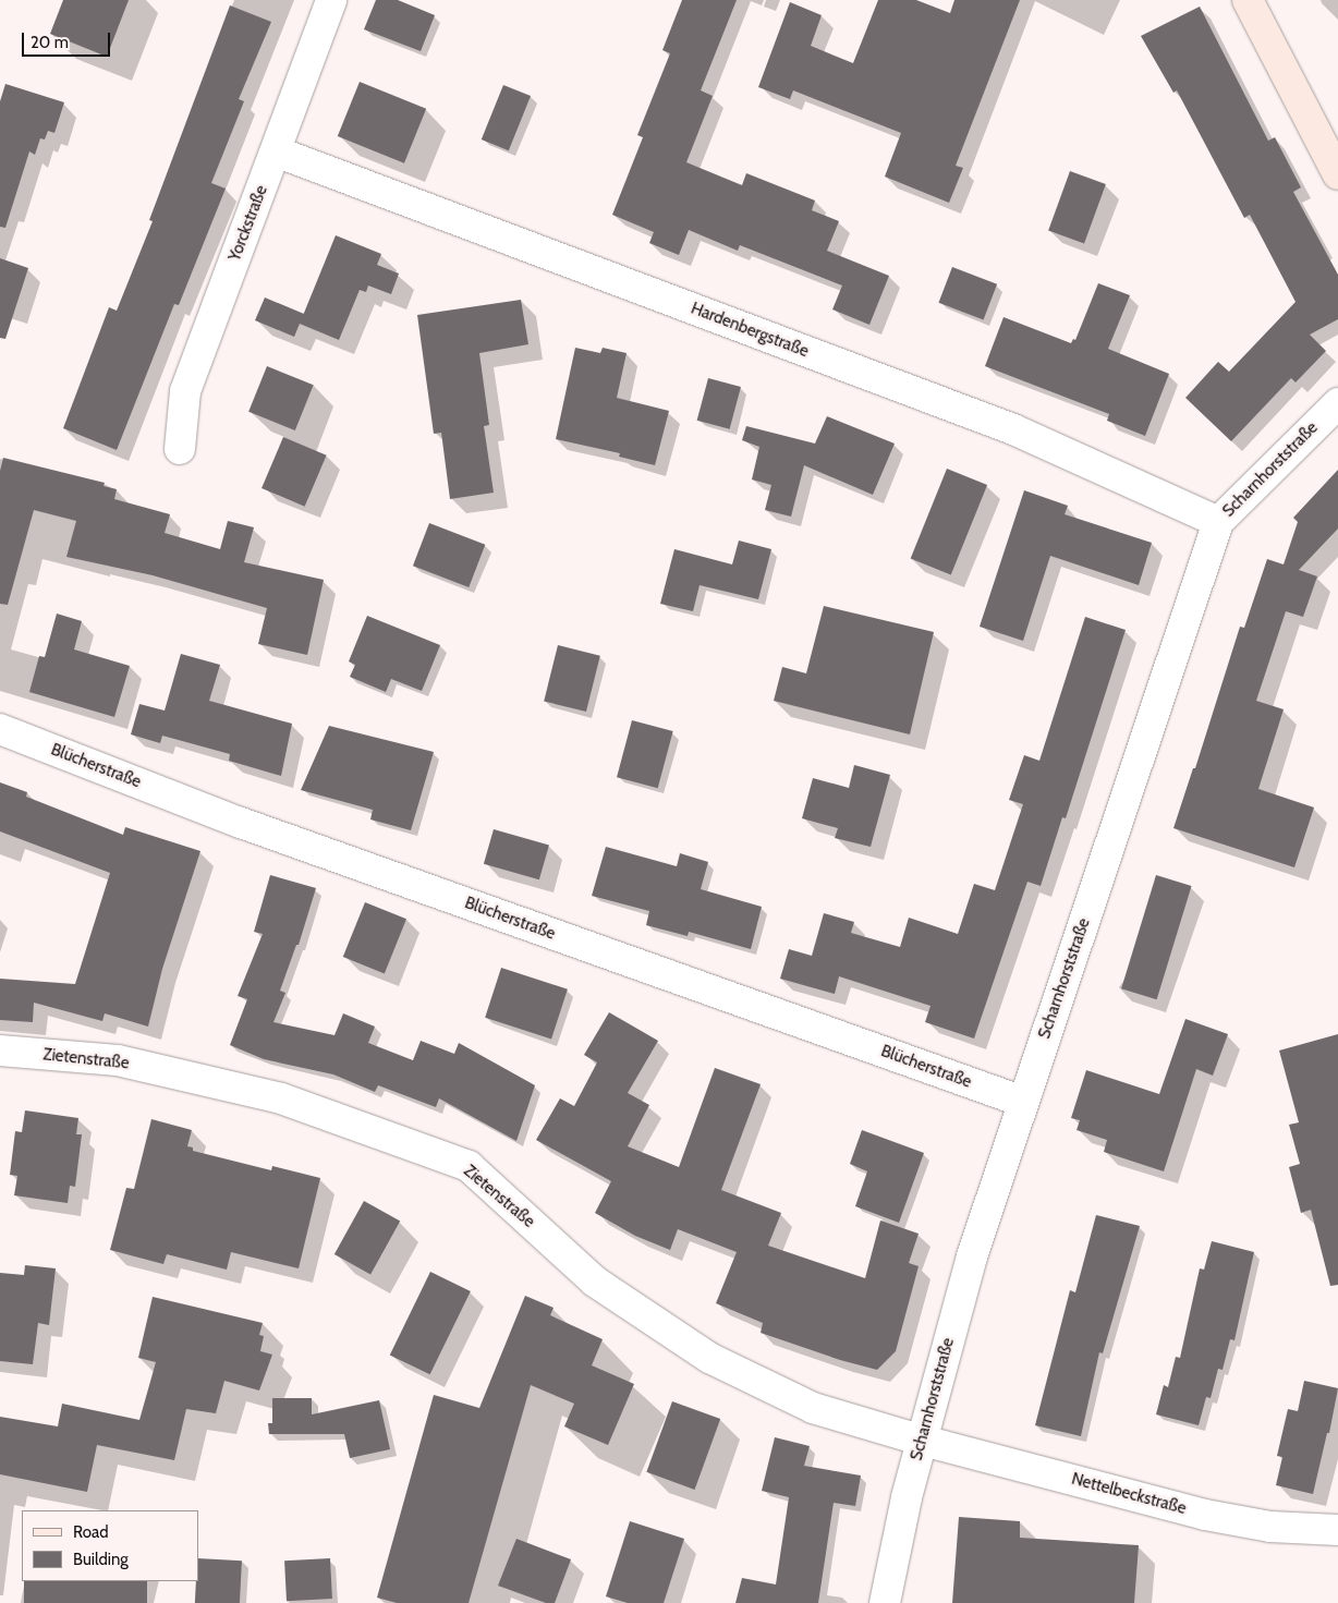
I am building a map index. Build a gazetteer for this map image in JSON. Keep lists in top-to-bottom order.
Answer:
{
  "streets": {
    "street": [
      "Yorckstraße",
      "Hardenbergstraße",
      "Scharnhorststraße",
      "Blücherstraße",
      "Zietenstraße",
      "Nettelbeckstraße"
    ]
  },
  "crossings": [
    ["Yorckstraße", "Hardenbergstraße"],
    ["Hardenbergstraße", "Scharnhorststraße"],
    ["Scharnhorststraße", "Blücherstraße"],
    ["Scharnhorststraße", "Zietenstraße"],
    ["Scharnhorststraße", "Nettelbeckstraße"],
    ["Zietenstraße", "Nettelbeckstraße"]
  ],
  "legend": ["Road", "Building"],
  "scale_bar": "20 m"
}
